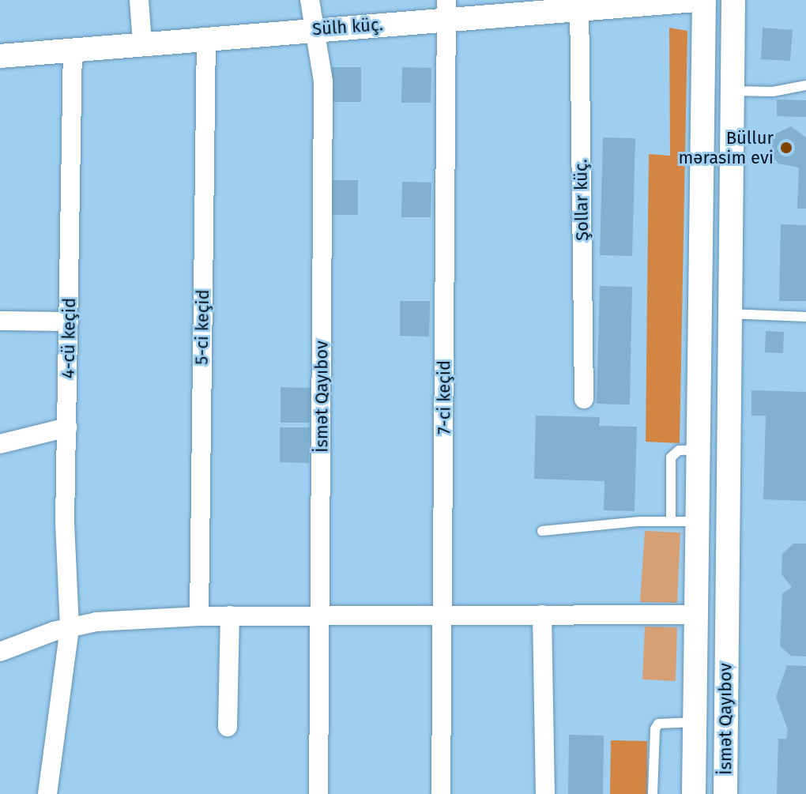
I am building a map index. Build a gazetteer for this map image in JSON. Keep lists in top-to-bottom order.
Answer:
{
  "streets": {
    "street": [
      "Sülh küç.",
      "Şollar küç.",
      "5-ci keçid",
      "4-cü keçid",
      "İsmət Qayıbov",
      "7-ci keçid"
    ]
  },
  "crossings": [
    ["Sülh küç.", "Şollar küç."],
    ["Sülh küç.", "5-ci keçid"],
    ["Sülh küç.", "4-cü keçid"],
    ["Sülh küç.", "İsmət Qayıbov"],
    ["Sülh küç.", "7-ci keçid"]
  ],
  "places": ["Büllur mərasim evi"]
}
